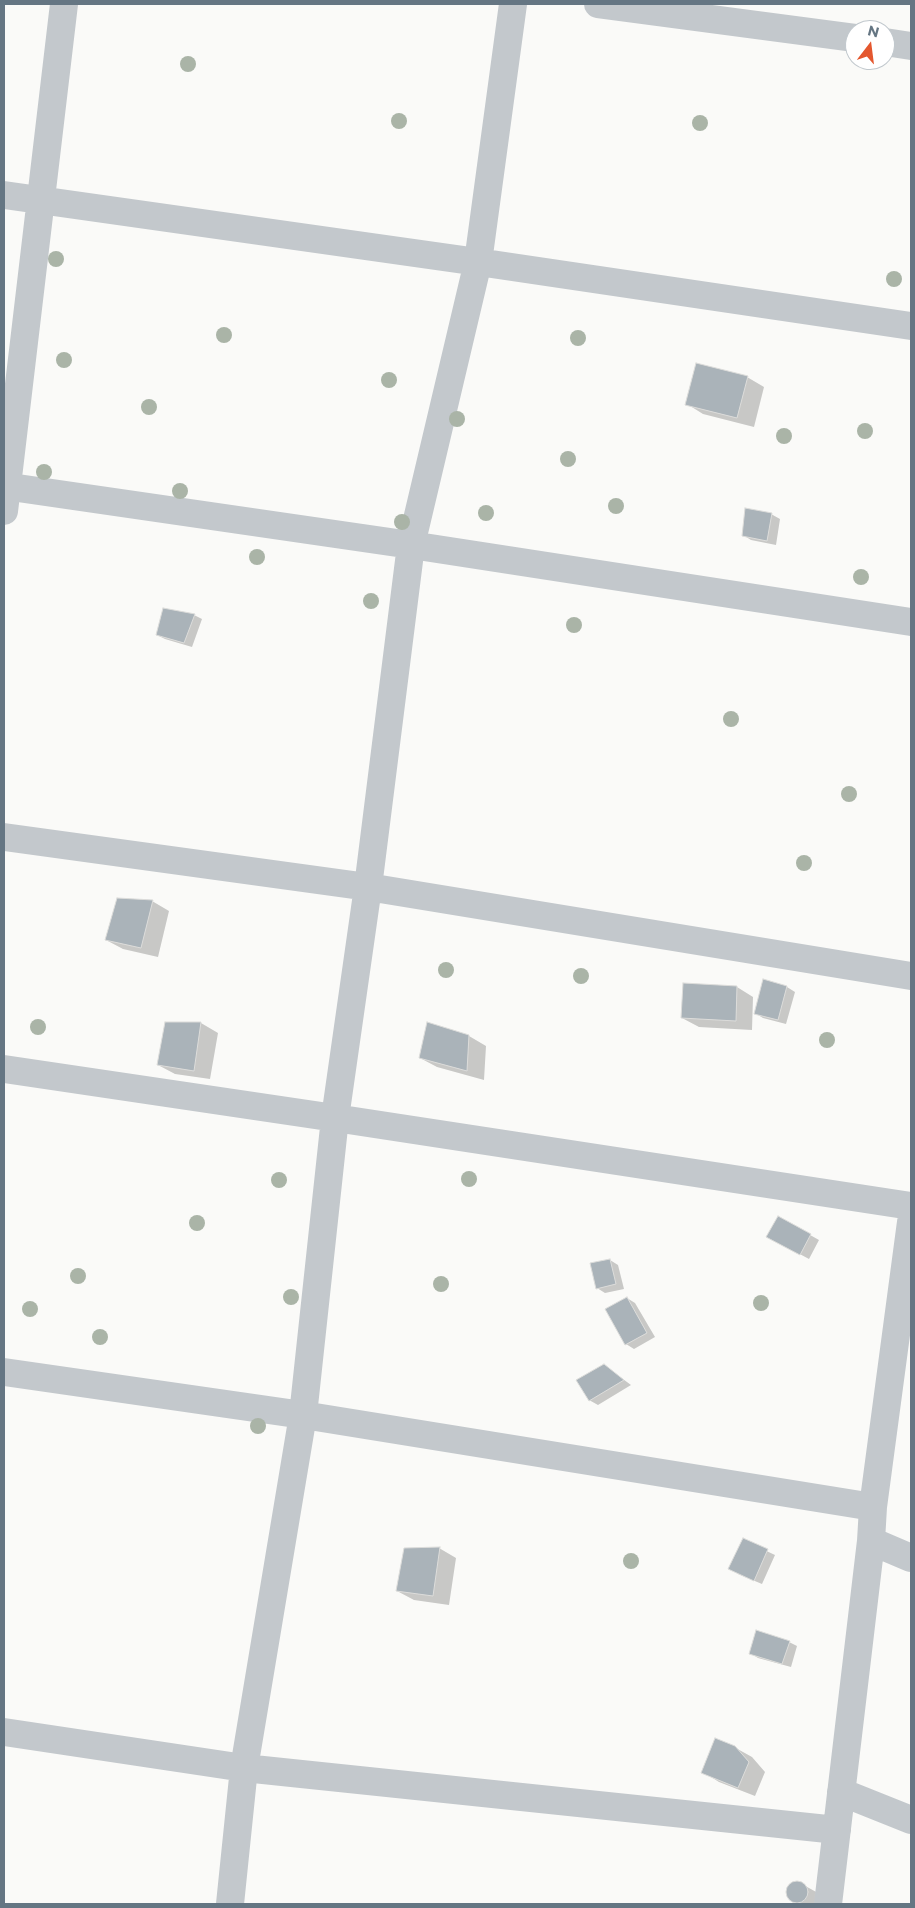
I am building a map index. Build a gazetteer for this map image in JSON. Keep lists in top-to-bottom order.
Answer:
{
  "north": "top"
}
